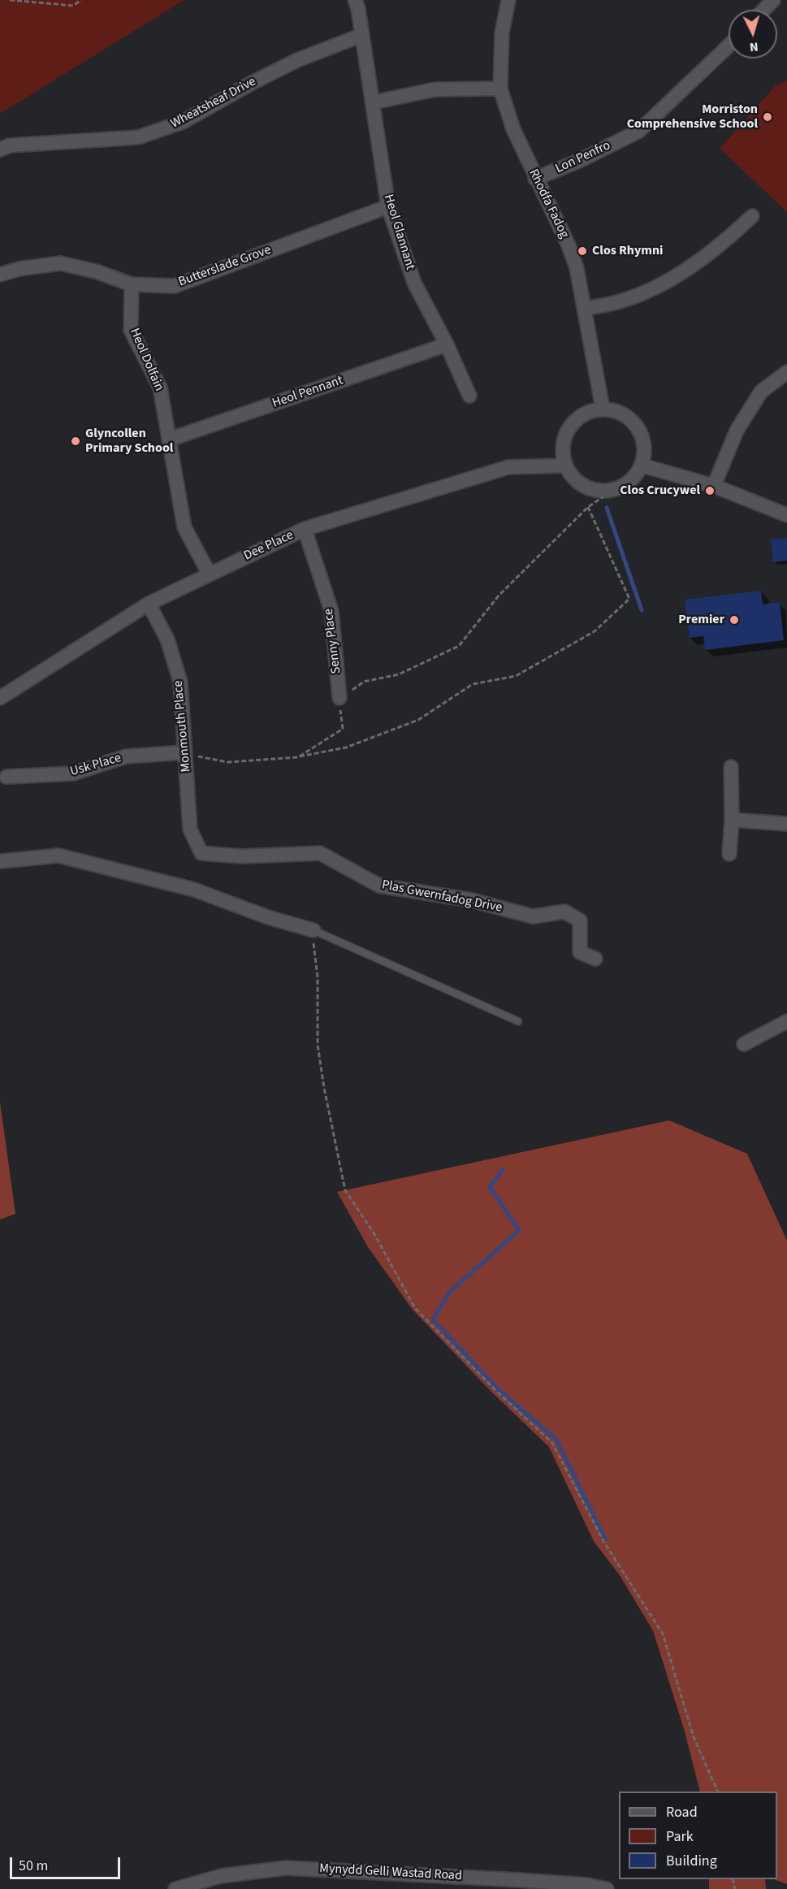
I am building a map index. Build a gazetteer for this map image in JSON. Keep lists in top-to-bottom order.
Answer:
{
  "streets": {
    "street": [
      "Wheatsheaf Drive",
      "Lon Penfro",
      "Rhodfa Fadog",
      "Heol Glannant",
      "Butterslade Grove",
      "Heol Dolfain",
      "Heol Pennant",
      "Dee Place",
      "Senny Place",
      "Monmouth Place",
      "Usk Place",
      "Plas Gwernfadog Drive",
      "Mynydd Gelli Wastad Road"
    ]
  },
  "crossings": [
    ["Wheatsheaf Drive", "Heol Glannant"],
    ["Lon Penfro", "Rhodfa Fadog"],
    ["Rhodfa Fadog", "Dee Place"],
    ["Heol Glannant", "Butterslade Grove"],
    ["Heol Glannant", "Heol Pennant"],
    ["Butterslade Grove", "Heol Dolfain"],
    ["Heol Dolfain", "Heol Pennant"],
    ["Heol Dolfain", "Dee Place"],
    ["Dee Place", "Senny Place"],
    ["Dee Place", "Monmouth Place"],
    ["Monmouth Place", "Usk Place"],
    ["Monmouth Place", "Plas Gwernfadog Drive"]
  ],
  "places": [
    "Morriston Comprehensive School",
    "Clos Rhymni",
    "Glyncollen Primary School",
    "Clos Crucywel",
    "Premier"
  ],
  "legend": ["Road", "Park", "Building"],
  "scale_bar": "50 m",
  "north": "bottom"
}
